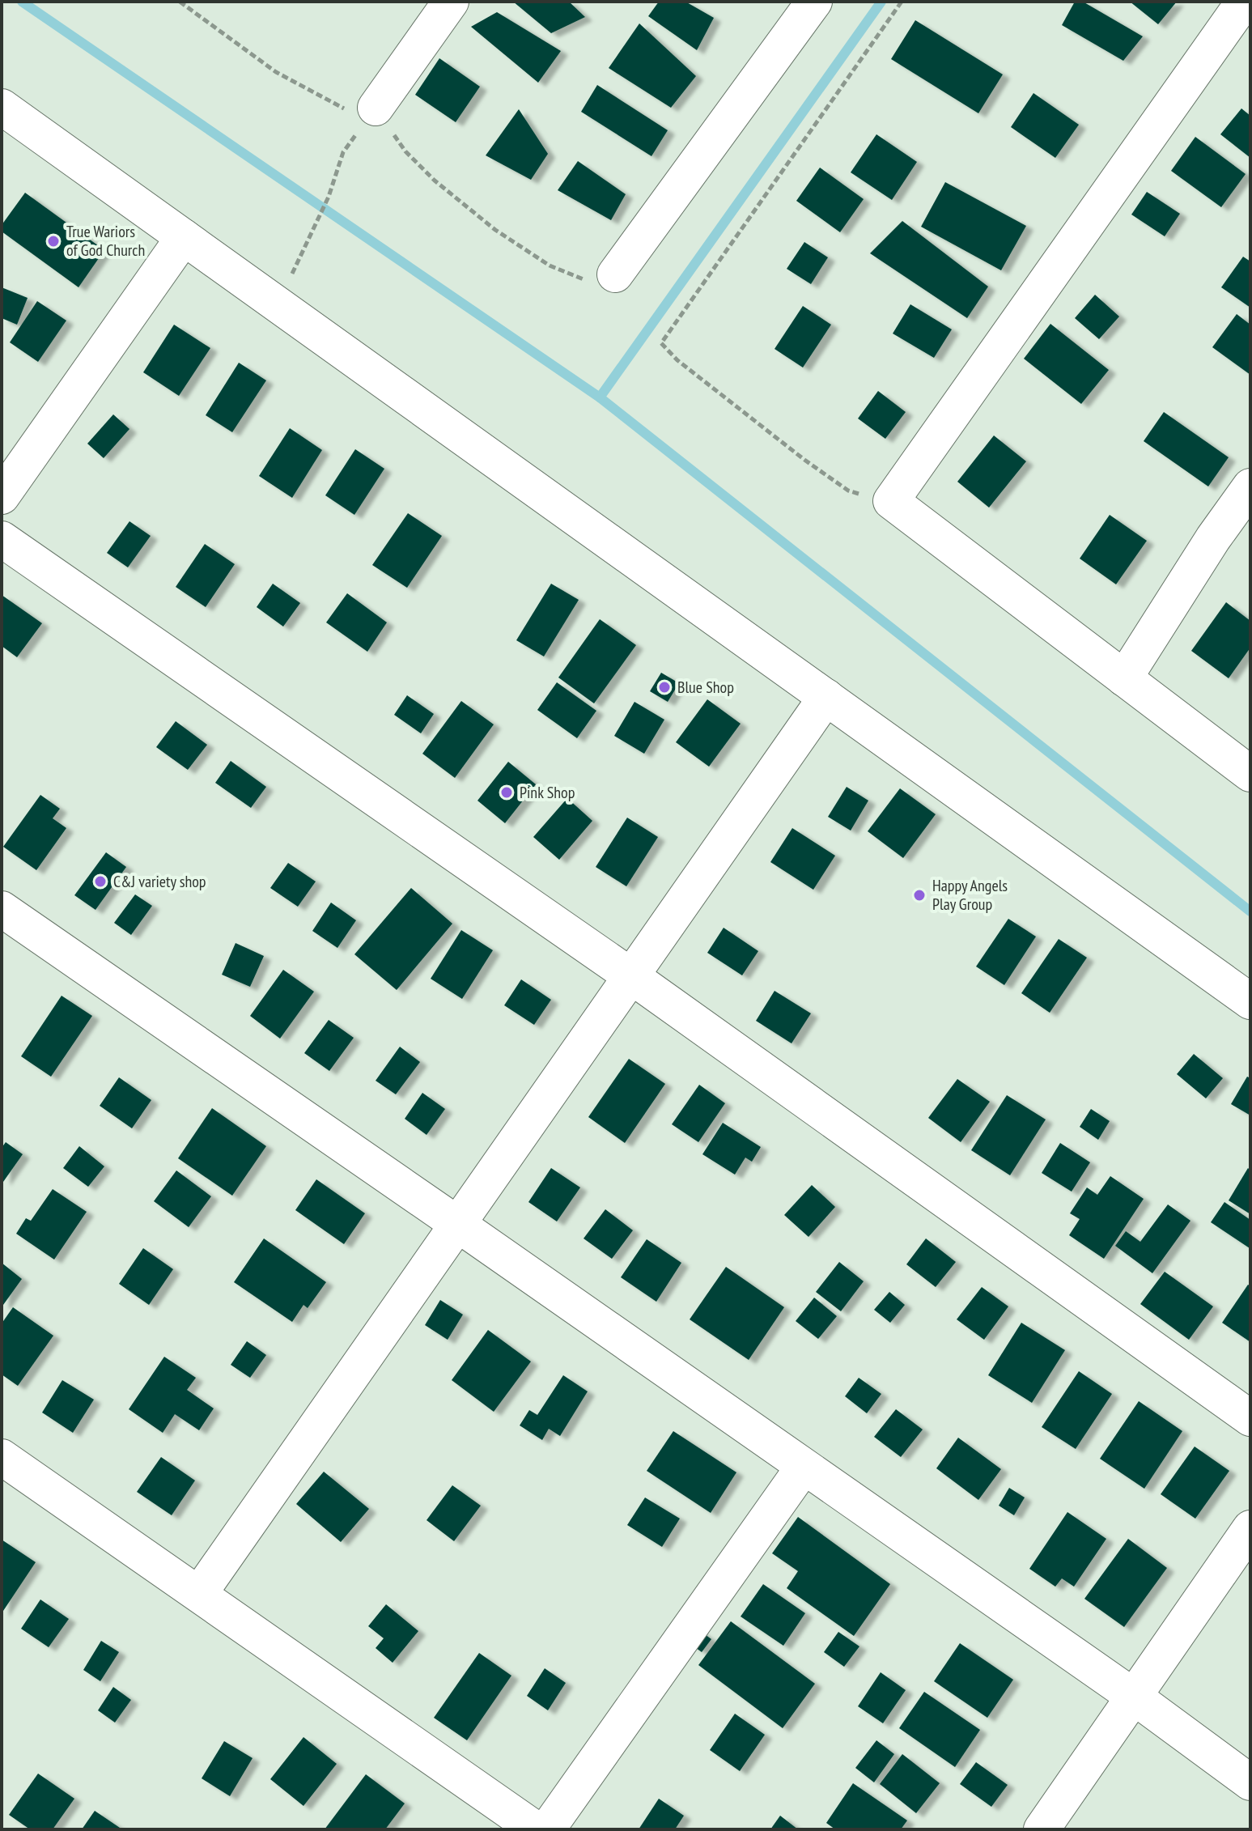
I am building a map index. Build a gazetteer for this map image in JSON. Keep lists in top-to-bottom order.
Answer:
{
  "places": [
    "True Wariors of God Church",
    "Blue Shop",
    "Pink Shop",
    "C&J variety shop",
    "Happy Angels Play Group"
  ]
}
